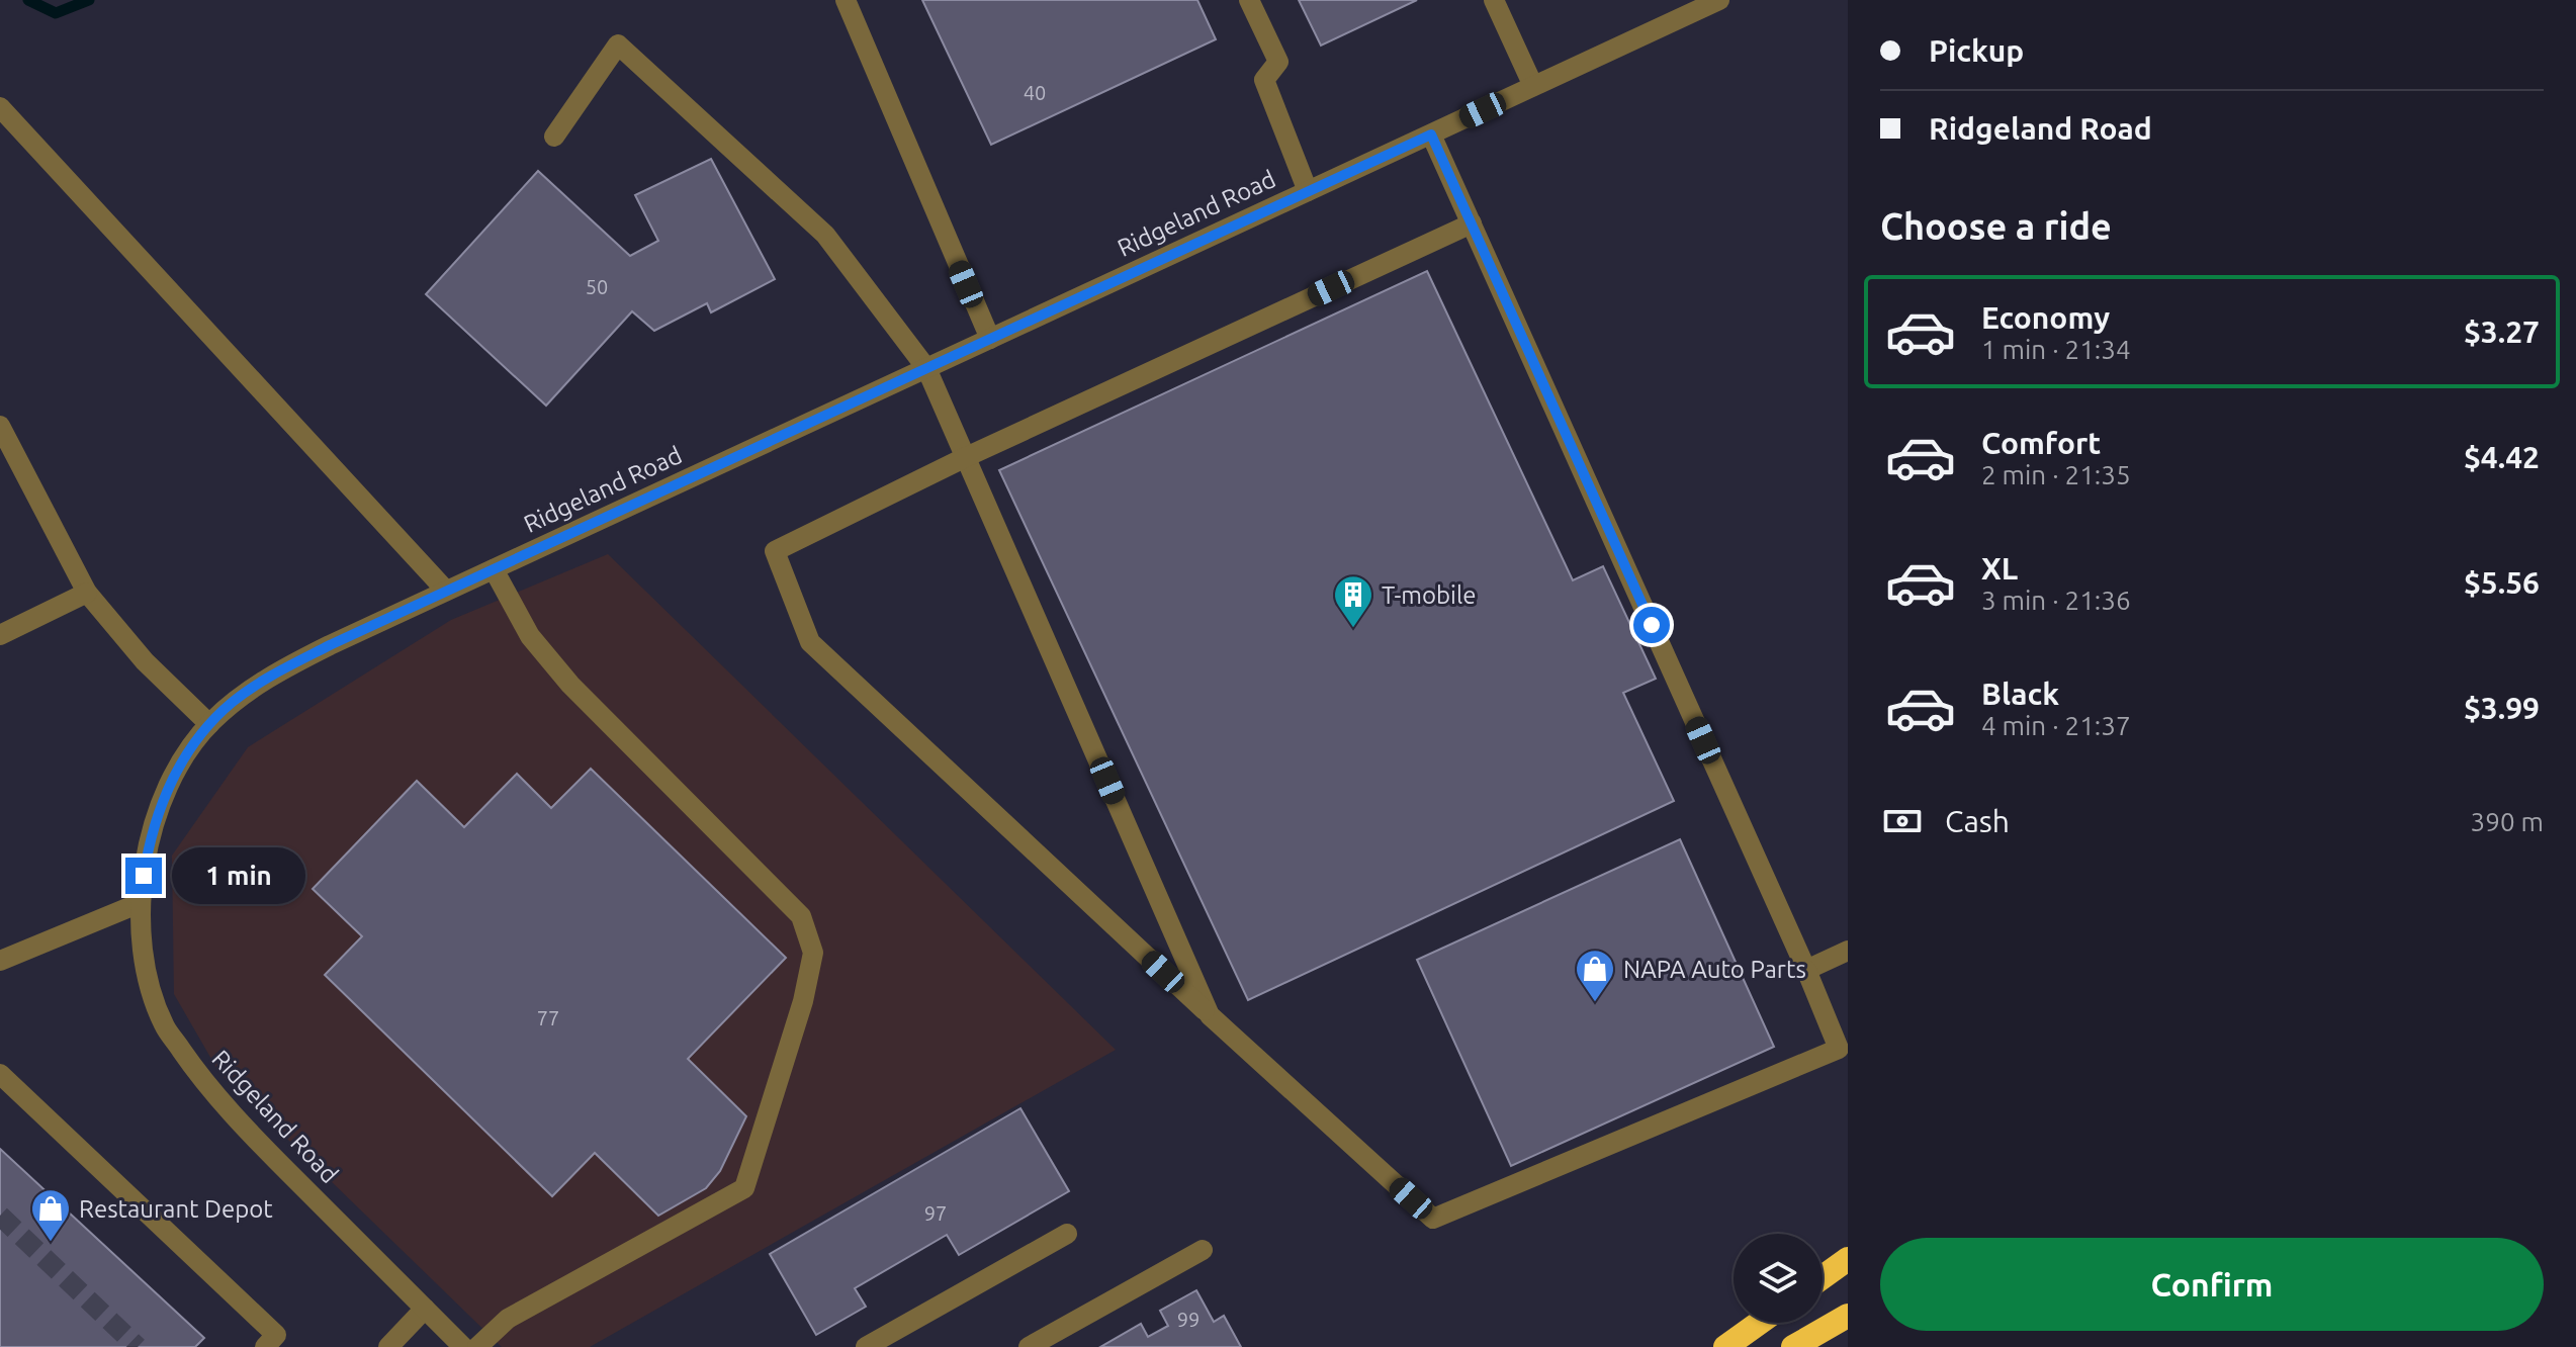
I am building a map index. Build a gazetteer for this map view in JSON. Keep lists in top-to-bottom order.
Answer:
{
  "streets": {
    "street": ["Ridgeland Road"]
  },
  "places": {
    "building": ["T-mobile"],
    "shop": ["NAPA Auto Parts", "Restaurant Depot"]
  },
  "house_numbers": [
    "40",
    "50",
    "77",
    "97",
    "99"
  ],
  "page": {
    "banner": ["Pickup", "Ridgeland Road"],
    "heading": "Choose a ride",
    "list": [
      {
        "name": "Economy",
        "note": "1 min · 21:34",
        "value": "$3.27"
      },
      {
        "name": "Comfort",
        "note": "2 min · 21:35",
        "value": "$4.42"
      },
      {
        "name": "XL",
        "note": "3 min · 21:36",
        "value": "$5.56"
      },
      {
        "name": "Black",
        "note": "4 min · 21:37",
        "value": "$3.99"
      }
    ],
    "pay": ["Cash", "390 m"],
    "bubble": "1 min",
    "buttons": "Confirm"
  }
}
